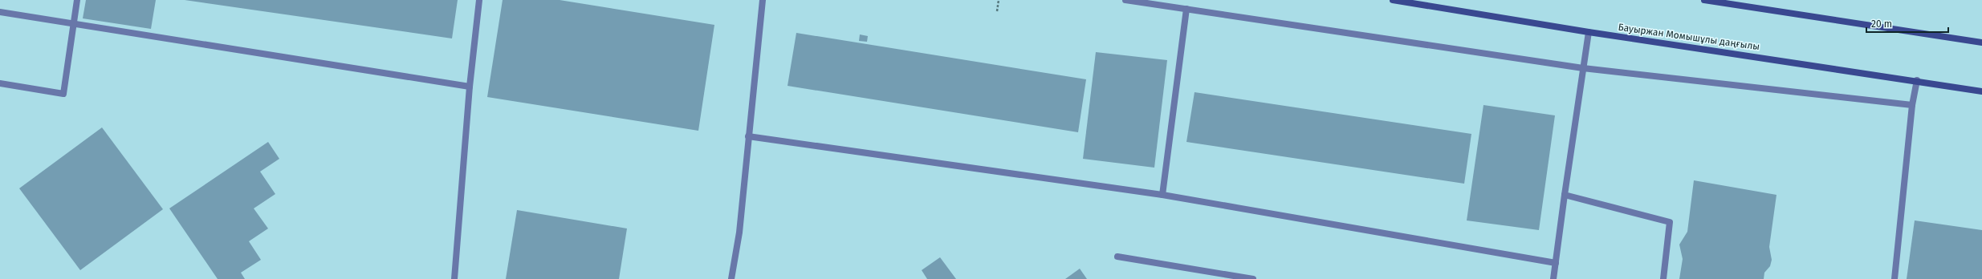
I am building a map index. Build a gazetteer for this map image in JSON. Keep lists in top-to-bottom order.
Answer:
{
  "streets": {
    "main road": ["Бауыржан Момышұлы даңғылы"]
  },
  "scale_bar": "20 m"
}
